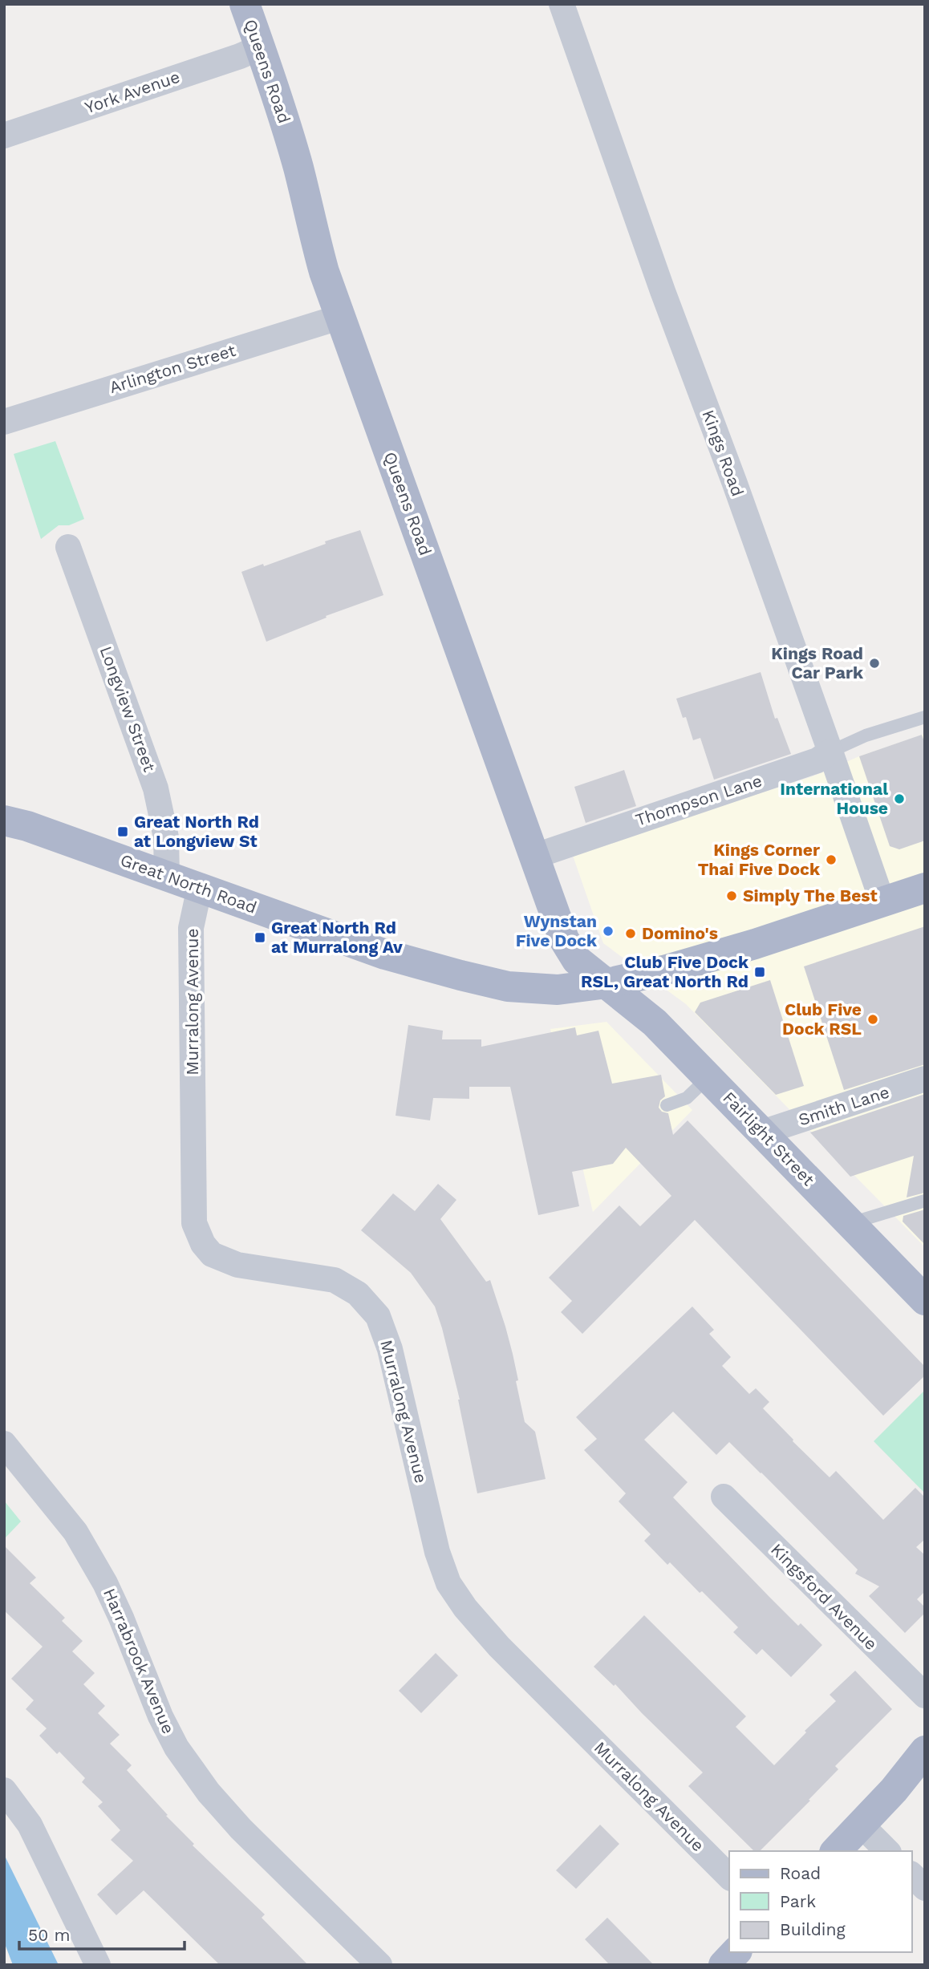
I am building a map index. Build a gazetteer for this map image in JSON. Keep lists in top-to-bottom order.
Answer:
{
  "streets": {
    "main road": ["Queens Road", "Great North Road", "Fairlight Street"],
    "street": [
      "York Avenue",
      "Arlington Street",
      "Kings Road",
      "Longview Street",
      "Thompson Lane",
      "Murralong Avenue",
      "Smith Lane",
      "Kingsford Avenue",
      "Harrabrook Avenue"
    ]
  },
  "crossings": [
    ["Queens Road", "York Avenue"],
    ["Queens Road", "Arlington Street"],
    ["Queens Road", "Thompson Lane"],
    ["Queens Road", "Great North Road"],
    ["Queens Road", "Fairlight Street"],
    ["Kings Road", "Thompson Lane"],
    ["Kings Road", "Great North Road"],
    ["Longview Street", "Great North Road"],
    ["Great North Road", "Murralong Avenue"],
    ["Great North Road", "Fairlight Street"],
    ["Smith Lane", "Fairlight Street"]
  ],
  "places": {
    "other": [
      "Kings Road Car Park",
      "International House",
      "Kings Corner Thai Five Dock",
      "Simply The Best",
      "Wynstan Five Dock",
      "Domino's",
      "Club Five Dock RSL"
    ],
    "transit": ["Great North Rd at Longview St", "Great North Rd at Murralong Av", "Club Five Dock RSL, Great North Rd"]
  },
  "legend": ["Road", "Park", "Building"],
  "scale_bar": "50 m"
}
